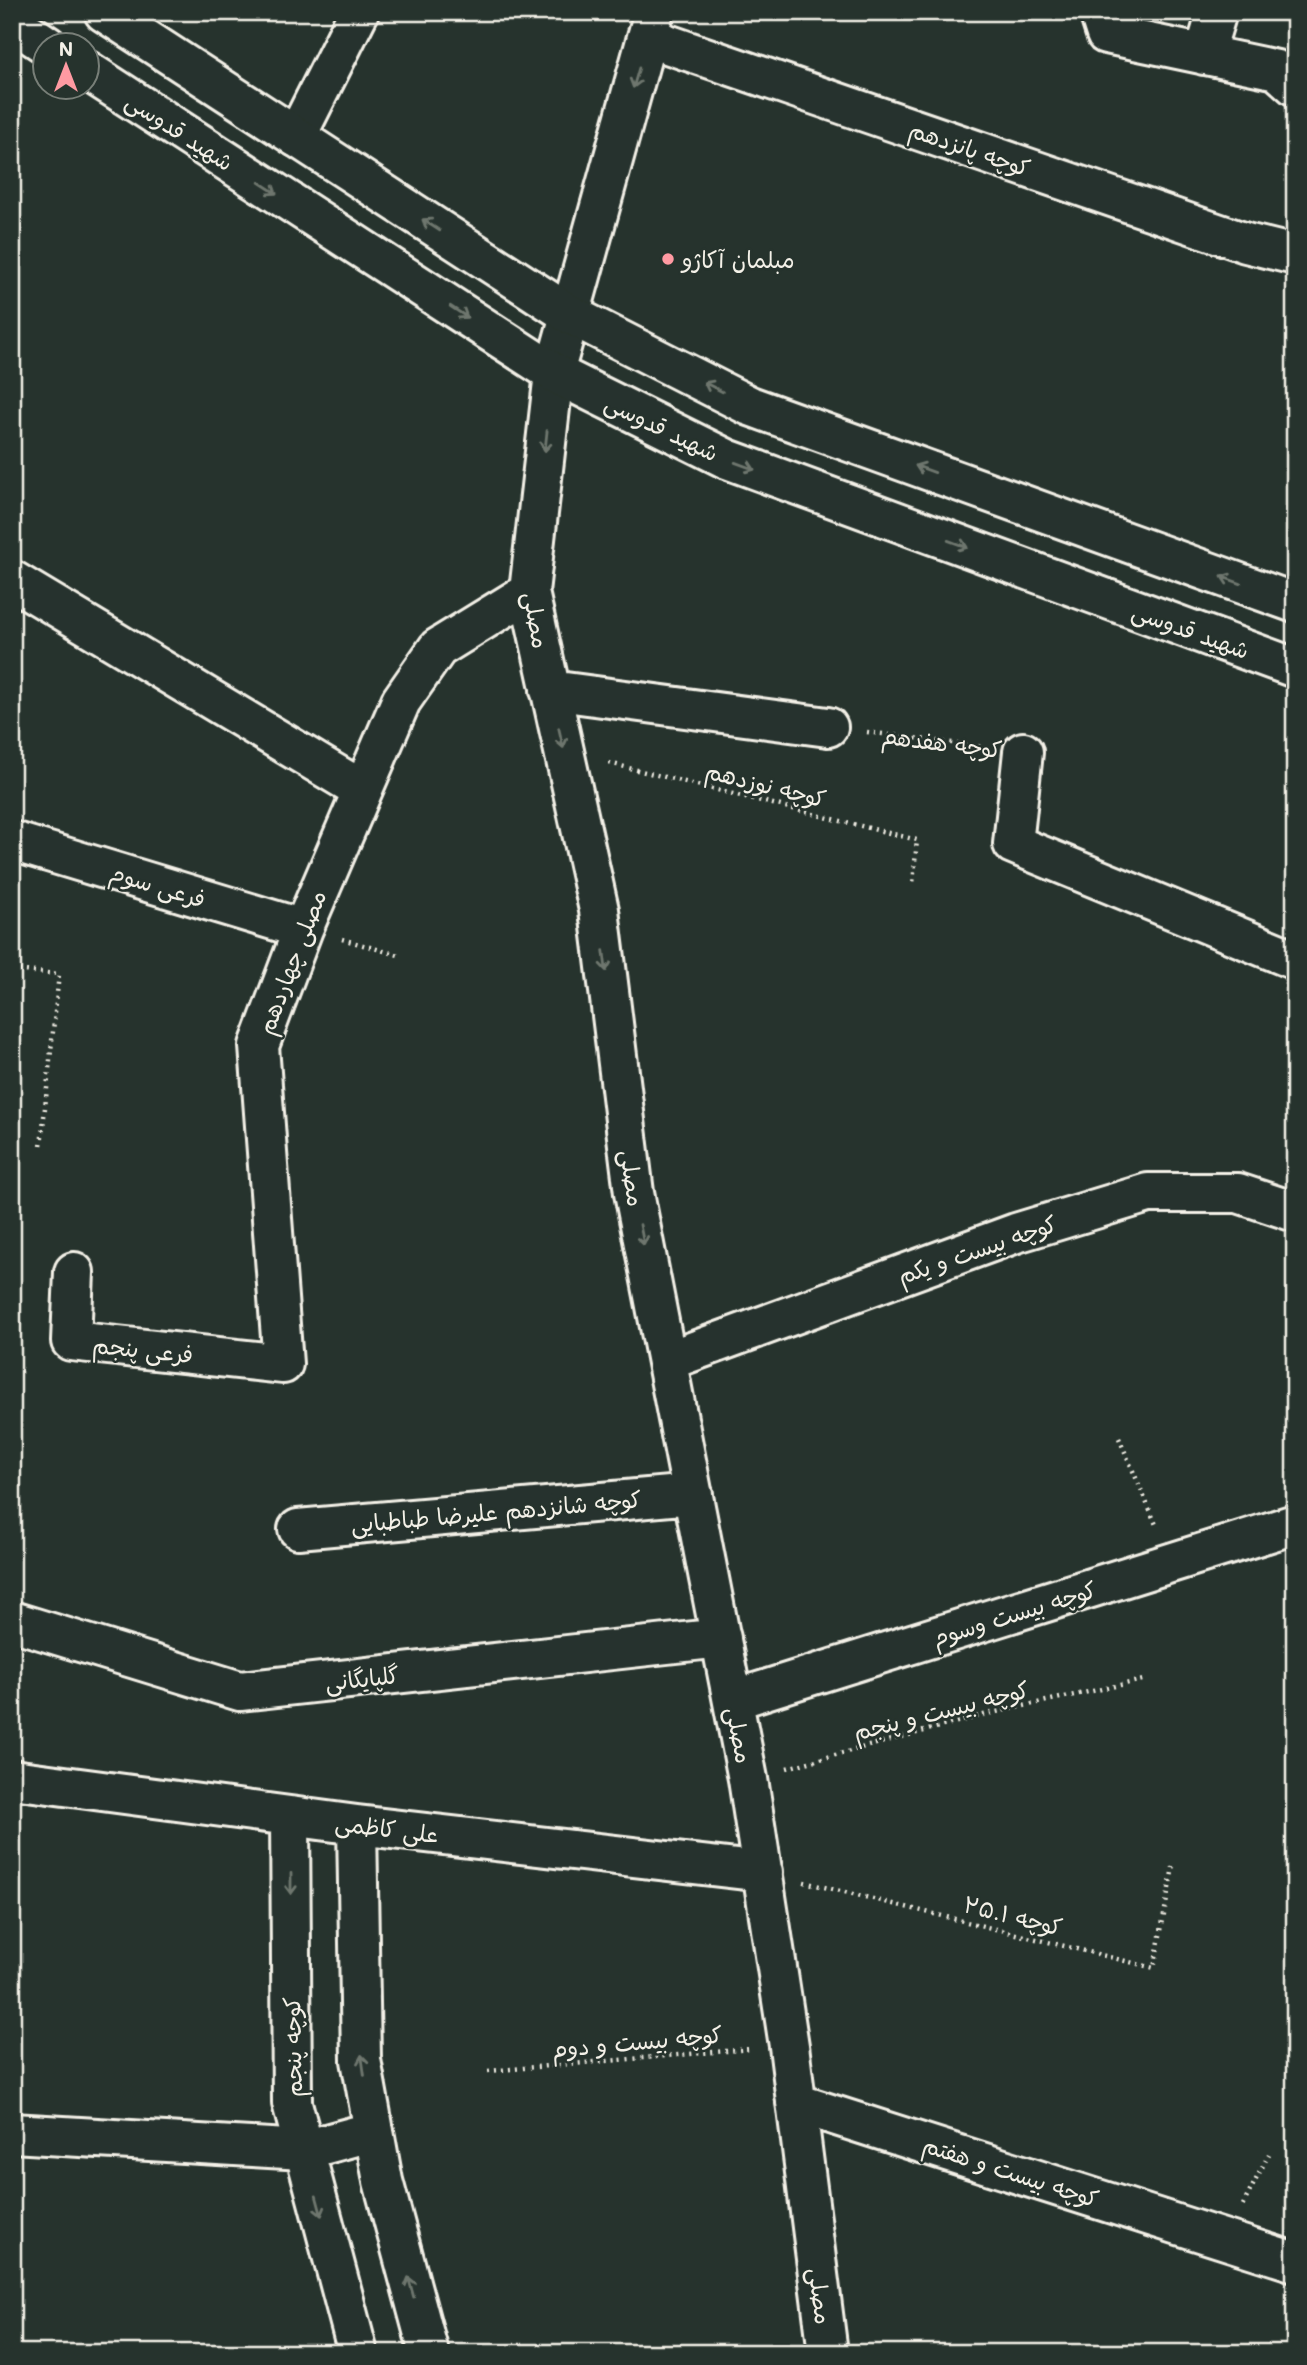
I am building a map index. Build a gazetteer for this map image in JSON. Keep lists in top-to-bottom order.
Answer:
{
  "streets": {
    "street": [
      "شهید قدوسی",
      "کوچه پانزدهم",
      "مصلی",
      "کوچه هفدهم",
      "فرعی سوم",
      "مصلی چهاردهم",
      "کوچه بیست و یکم",
      "فرعی پنجم",
      "کوچه شانزدهم علیرضا طباطبایی",
      "کوچه بیست وسوم",
      "گلپایگانی",
      "علی کاظمی",
      "کوچه پنجم",
      "کوچه بیست و هفتم"
    ],
    "path": [
      "کوچه نوزدهم",
      "کوچه بیست و پنجم",
      "کوچه ۲۵.۱",
      "کوچه بیست و دوم"
    ]
  },
  "crossings": [
    ["شهید قدوسی", "مصلی"],
    ["کوچه پانزدهم", "مصلی"],
    ["مصلی", "کوچه نوزدهم"],
    ["مصلی", "مصلی چهاردهم"],
    ["مصلی", "کوچه بیست و یکم"],
    ["مصلی", "کوچه شانزدهم علیرضا طباطبایی"],
    ["مصلی", "کوچه بیست وسوم"],
    ["مصلی", "گلپایگانی"],
    ["مصلی", "کوچه بیست و پنجم"],
    ["مصلی", "علی کاظمی"],
    ["مصلی", "کوچه ۲۵.۱"],
    ["مصلی", "کوچه بیست و دوم"],
    ["مصلی", "کوچه بیست و هفتم"],
    ["فرعی سوم", "مصلی چهاردهم"],
    ["مصلی چهاردهم", "فرعی پنجم"],
    ["علی کاظمی", "کوچه ۲۵.۱"],
    ["علی کاظمی", "کوچه پنجم"]
  ],
  "one_way": ["مصلی"],
  "places": ["مبلمان آکاژو"],
  "north": "top"
}
